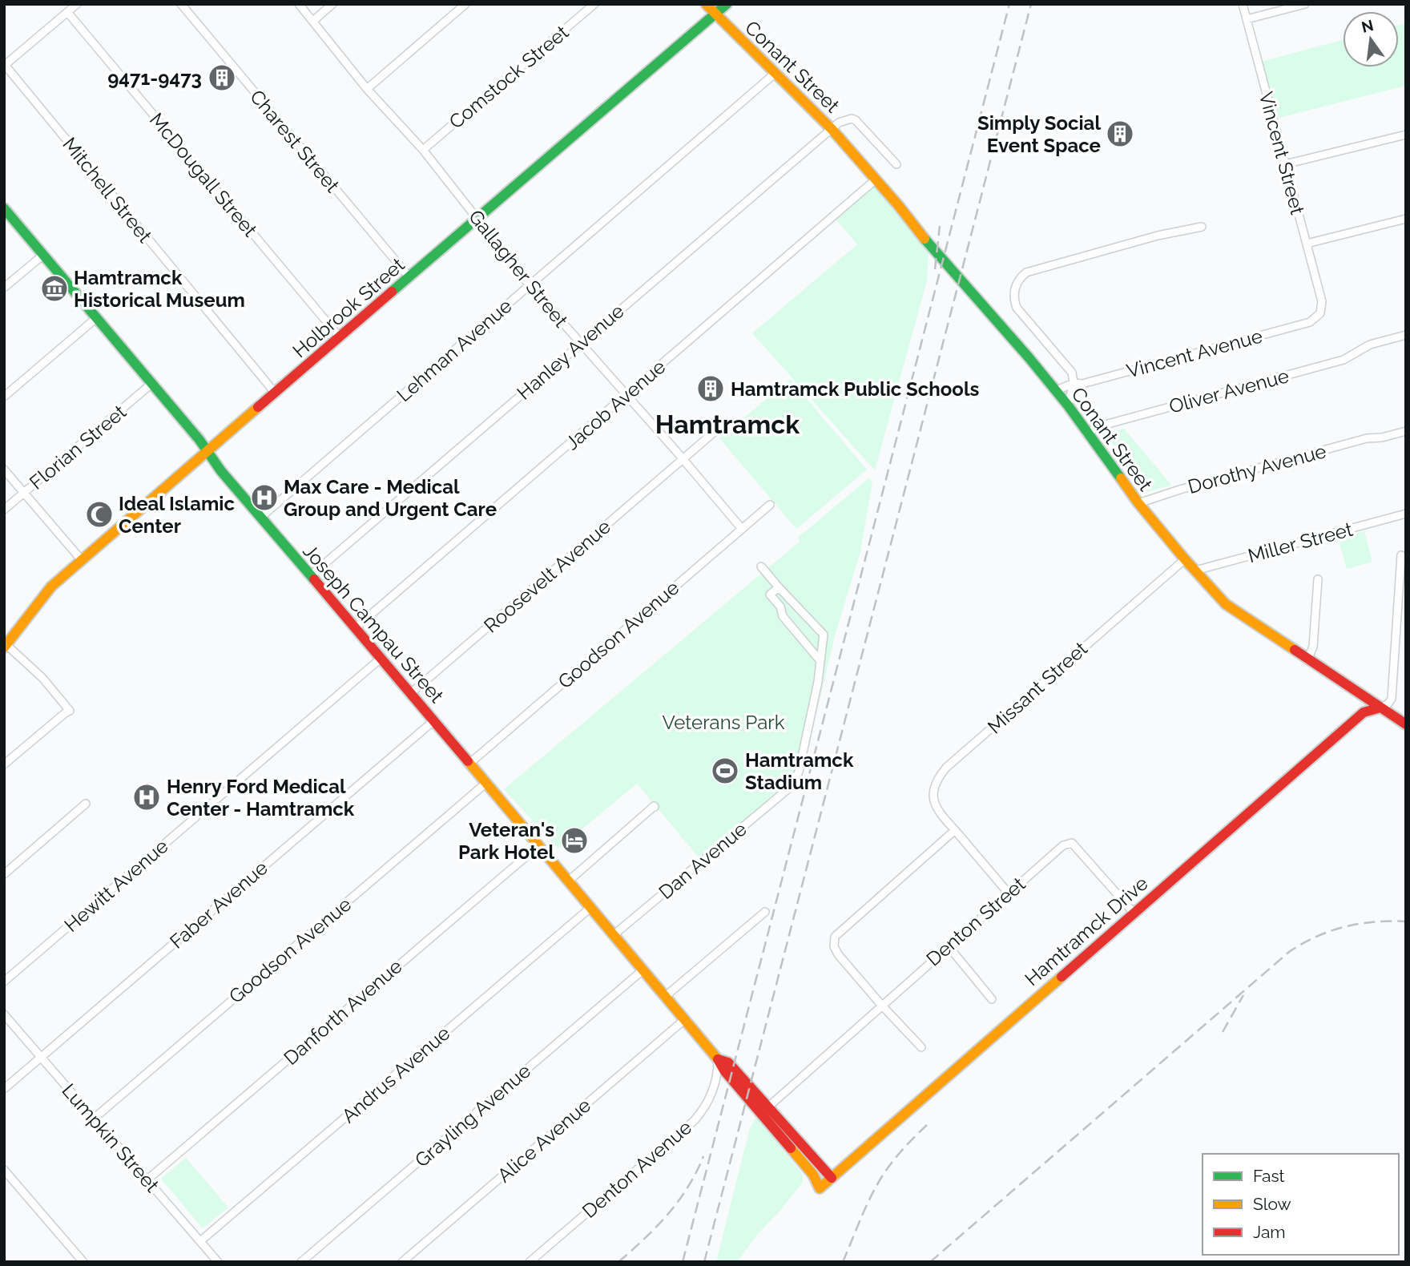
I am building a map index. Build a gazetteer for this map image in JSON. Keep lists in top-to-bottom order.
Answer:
{
  "streets": {
    "street": [
      "Conant Street",
      "Comstock Street",
      "Charest Street",
      "Vincent Street",
      "McDougall Street",
      "Mitchell Street",
      "Gallagher Street",
      "Holbrook Street",
      "Lehman Avenue",
      "Hanley Avenue",
      "Vincent Avenue",
      "Oliver Avenue",
      "Jacob Avenue",
      "Florian Street",
      "Dorothy Avenue",
      "Miller Street",
      "Roosevelt Avenue",
      "Joseph Campau Street",
      "Goodson Avenue",
      "Missant Street",
      "Dan Avenue",
      "Hewitt Avenue",
      "Faber Avenue",
      "Denton Street",
      "Hamtramck Drive",
      "Danforth Avenue",
      "Andrus Avenue",
      "Grayling Avenue",
      "Lumpkin Street",
      "Alice Avenue",
      "Denton Avenue"
    ]
  },
  "crossings": [
    ["Conant Street", "Holbrook Street"],
    ["Conant Street", "Lehman Avenue"],
    ["Conant Street", "Hanley Avenue"],
    ["Conant Street", "Vincent Avenue"],
    ["Conant Street", "Oliver Avenue"],
    ["Conant Street", "Jacob Avenue"],
    ["Conant Street", "Dorothy Avenue"],
    ["Conant Street", "Miller Street"],
    ["Conant Street", "Missant Street"],
    ["Conant Street", "Hamtramck Drive"],
    ["Comstock Street", "Gallagher Street"],
    ["Charest Street", "Holbrook Street"],
    ["Vincent Street", "Vincent Avenue"],
    ["McDougall Street", "Holbrook Street"],
    ["Mitchell Street", "Holbrook Street"],
    ["Gallagher Street", "Holbrook Street"],
    ["Gallagher Street", "Lehman Avenue"],
    ["Gallagher Street", "Hanley Avenue"],
    ["Gallagher Street", "Jacob Avenue"],
    ["Gallagher Street", "Roosevelt Avenue"],
    ["Gallagher Street", "Goodson Avenue"],
    ["Holbrook Street", "Joseph Campau Street"],
    ["Lehman Avenue", "Joseph Campau Street"],
    ["Hanley Avenue", "Joseph Campau Street"],
    ["Jacob Avenue", "Joseph Campau Street"],
    ["Florian Street", "Joseph Campau Street"],
    ["Roosevelt Avenue", "Joseph Campau Street"],
    ["Joseph Campau Street", "Goodson Avenue"],
    ["Joseph Campau Street", "Dan Avenue"],
    ["Joseph Campau Street", "Hewitt Avenue"],
    ["Joseph Campau Street", "Faber Avenue"],
    ["Joseph Campau Street", "Hamtramck Drive"],
    ["Joseph Campau Street", "Danforth Avenue"],
    ["Joseph Campau Street", "Andrus Avenue"],
    ["Joseph Campau Street", "Grayling Avenue"],
    ["Joseph Campau Street", "Alice Avenue"],
    ["Joseph Campau Street", "Denton Avenue"],
    ["Goodson Avenue", "Lumpkin Street"],
    ["Faber Avenue", "Lumpkin Street"],
    ["Denton Street", "Hamtramck Drive"],
    ["Danforth Avenue", "Lumpkin Street"],
    ["Andrus Avenue", "Lumpkin Street"]
  ],
  "districts": ["Hamtramck"],
  "parks": ["Veterans Park"],
  "places": {
    "building": ["9471-9473", "Simply Social Event Space", "Hamtramck Public Schools"],
    "museum": ["Hamtramck Historical Museum"],
    "hospital": ["Max Care - Medical Group and Urgent Care", "Henry Ford Medical Center - Hamtramck"],
    "mosque": ["Ideal Islamic Center"],
    "sports": ["Hamtramck Stadium"],
    "hotel": ["Veteran's Park Hotel"]
  },
  "legend": ["Fast", "Slow", "Jam"],
  "north": "top"
}
